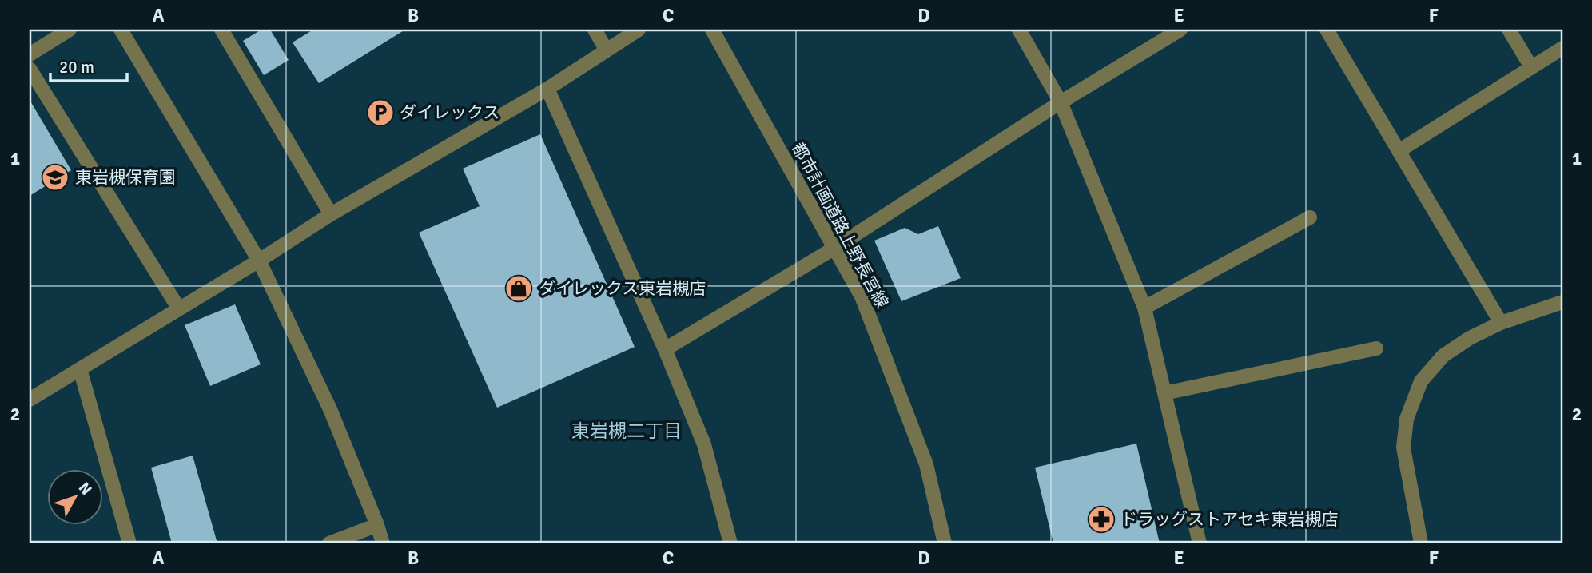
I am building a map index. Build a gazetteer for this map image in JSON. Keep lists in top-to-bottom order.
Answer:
{
  "streets": {
    "street": ["都市計画道路上野長宮線"]
  },
  "districts": ["東岩槻二丁目"],
  "places": {
    "parking": ["ダイレックス"],
    "school or university": ["東岩槻保育園"],
    "shop": ["ダイレックス東岩槻店"],
    "pharmacy": ["ドラッグストアセキ東岩槻店"]
  },
  "scale_bar": "20 m",
  "north": "top right",
  "grid": {
    "columns": [
      "A",
      "B",
      "C",
      "D",
      "E",
      "F"
    ],
    "rows": ["1", "2"]
  }
}
